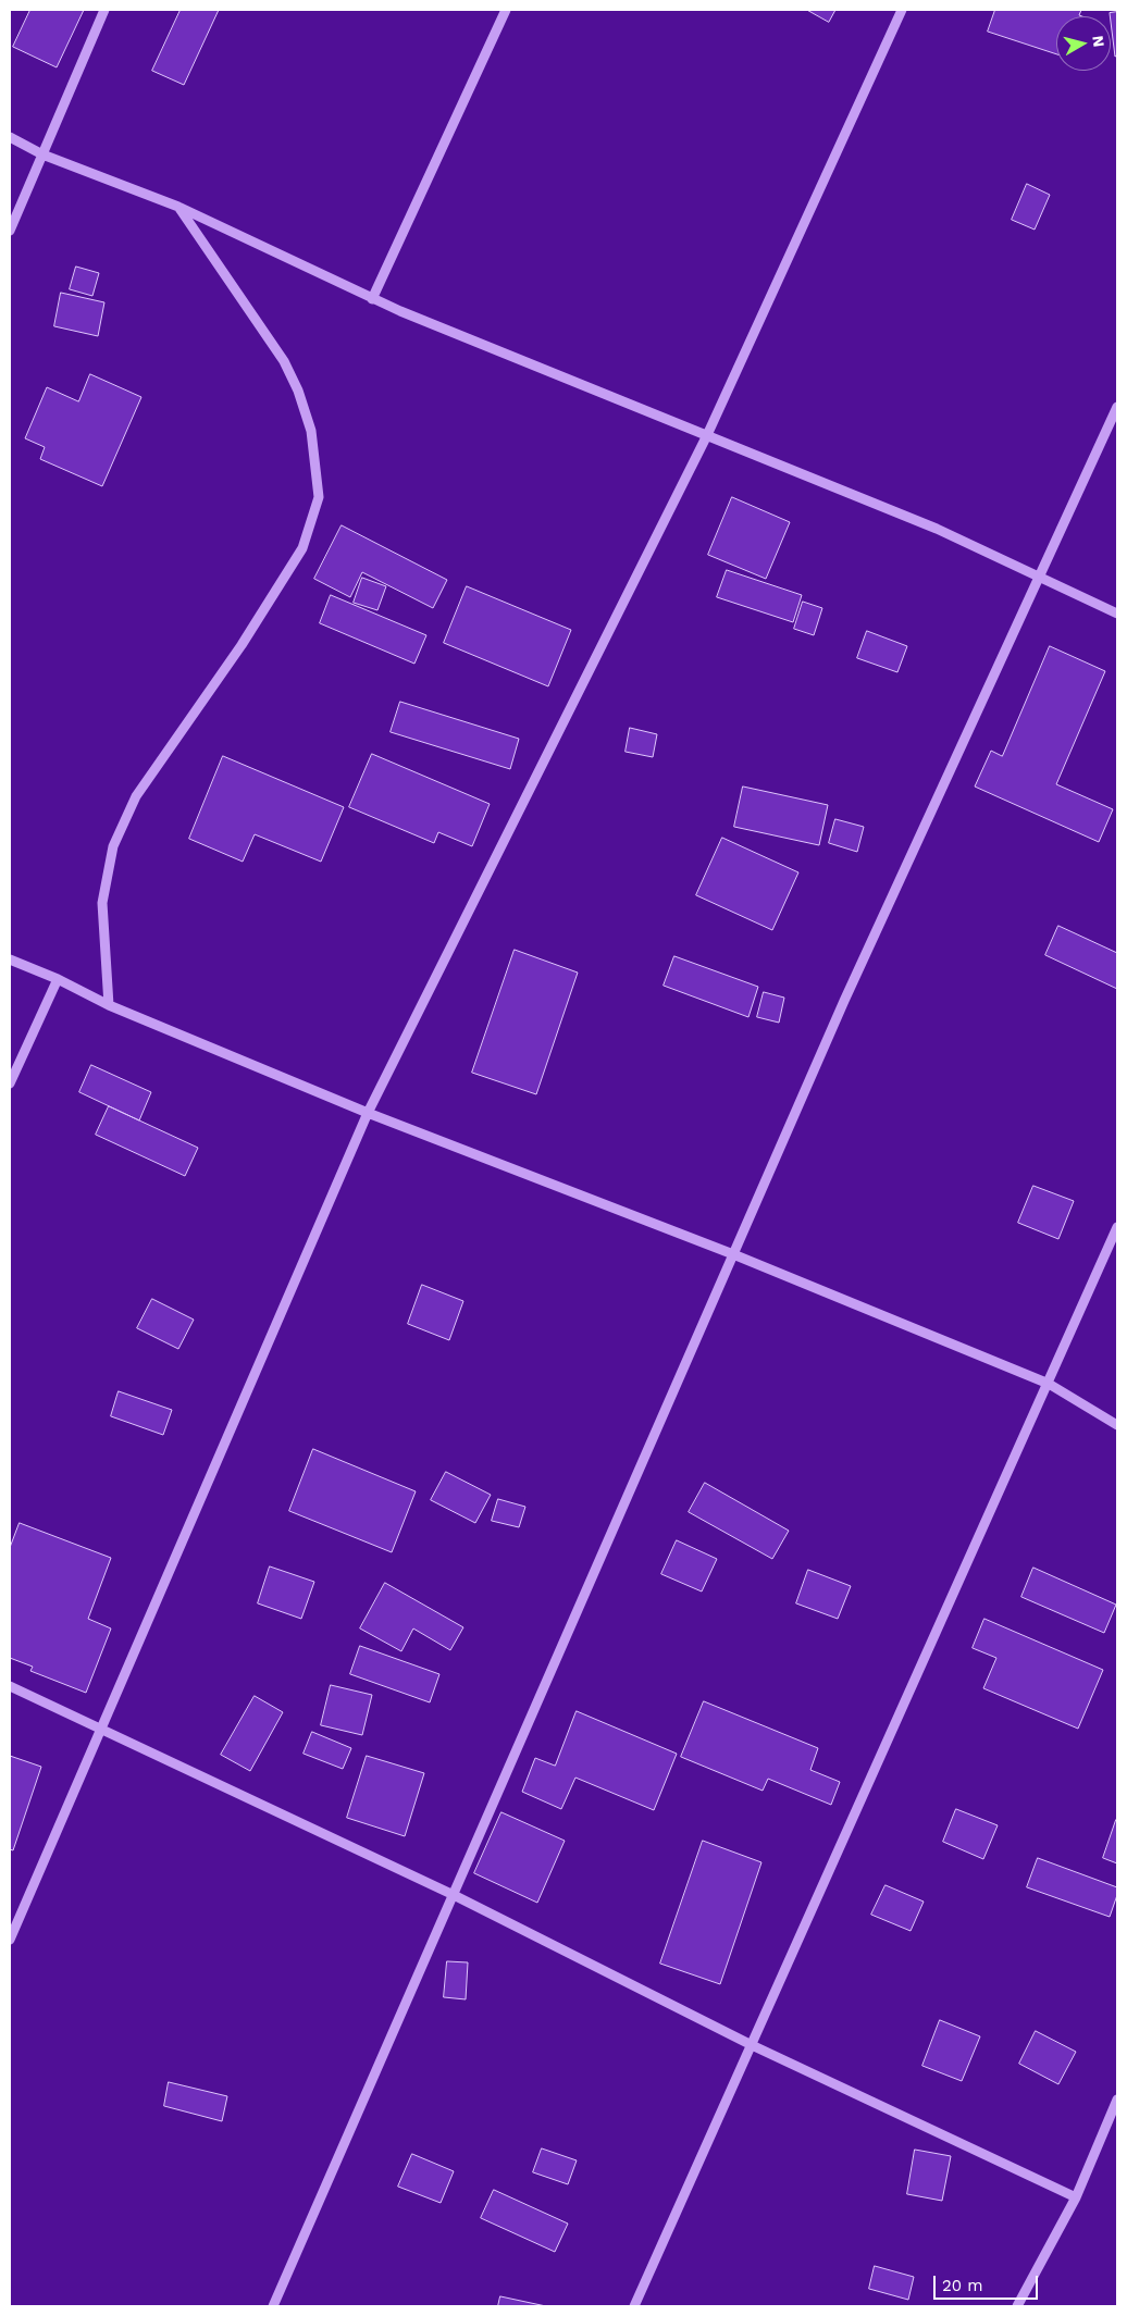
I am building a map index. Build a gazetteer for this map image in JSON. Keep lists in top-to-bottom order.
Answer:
{
  "scale_bar": "20 m",
  "north": "right"
}
